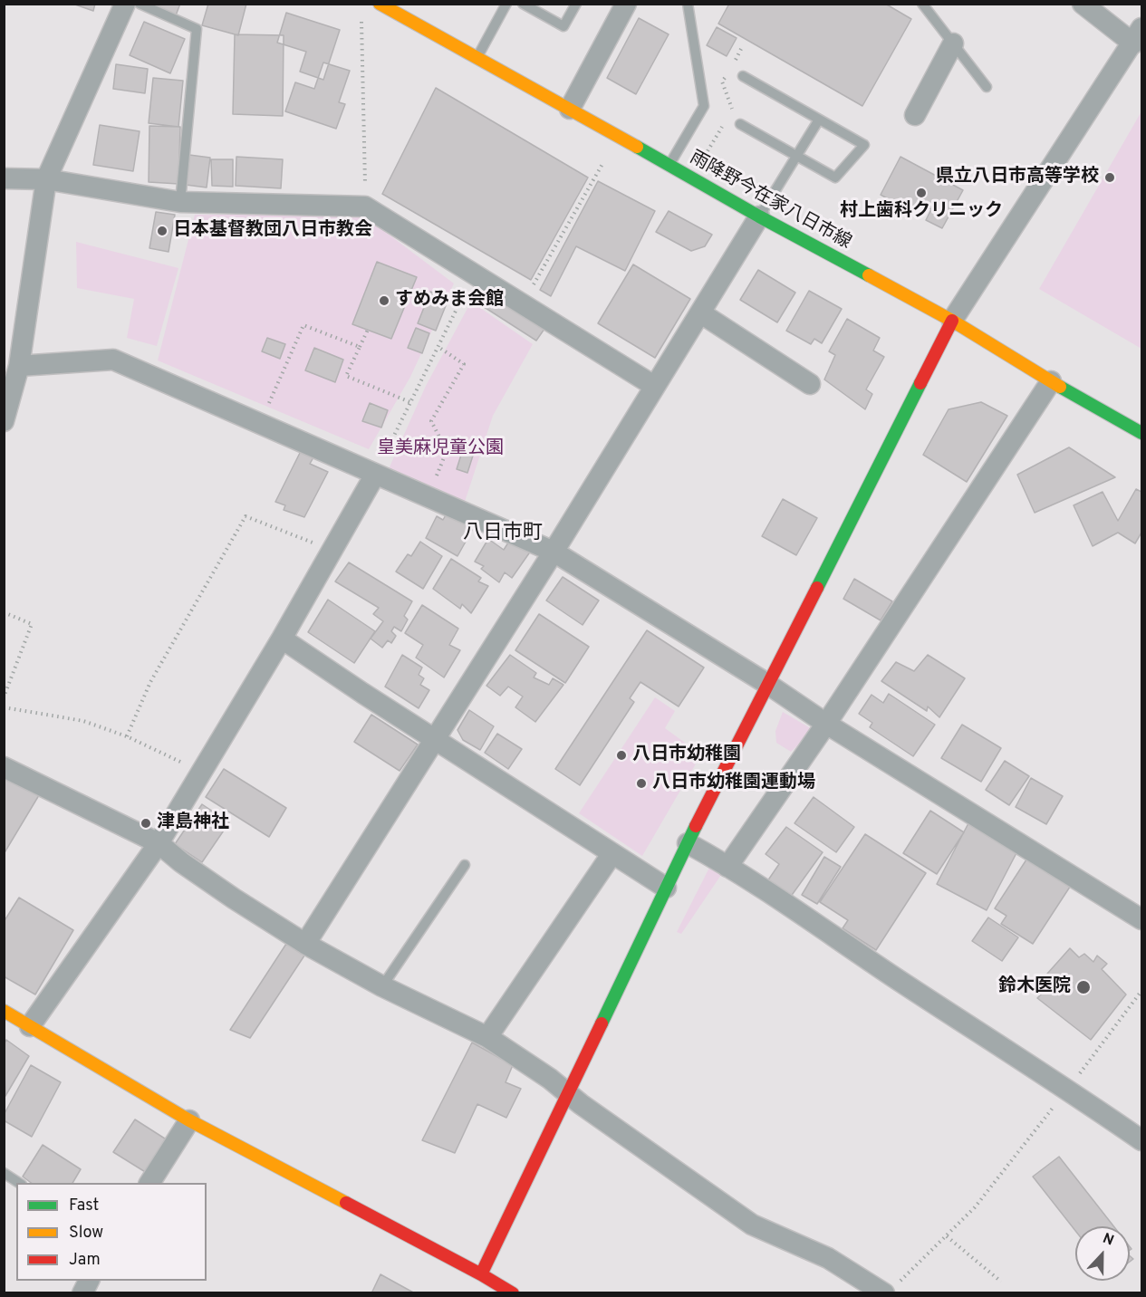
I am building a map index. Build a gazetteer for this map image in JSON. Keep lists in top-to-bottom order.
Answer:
{
  "streets": {
    "street": ["雨降野今在家八日市線"]
  },
  "districts": ["八日市町"],
  "parks": ["皇美麻児童公園"],
  "places": [
    "県立八日市高等学校",
    "村上歯科クリニック",
    "日本基督教団八日市教会",
    "すめみま会館",
    "八日市幼稚園",
    "八日市幼稚園運動場",
    "津島神社",
    "鈴木医院"
  ],
  "legend": ["Fast", "Slow", "Jam"],
  "north": "top"
}
